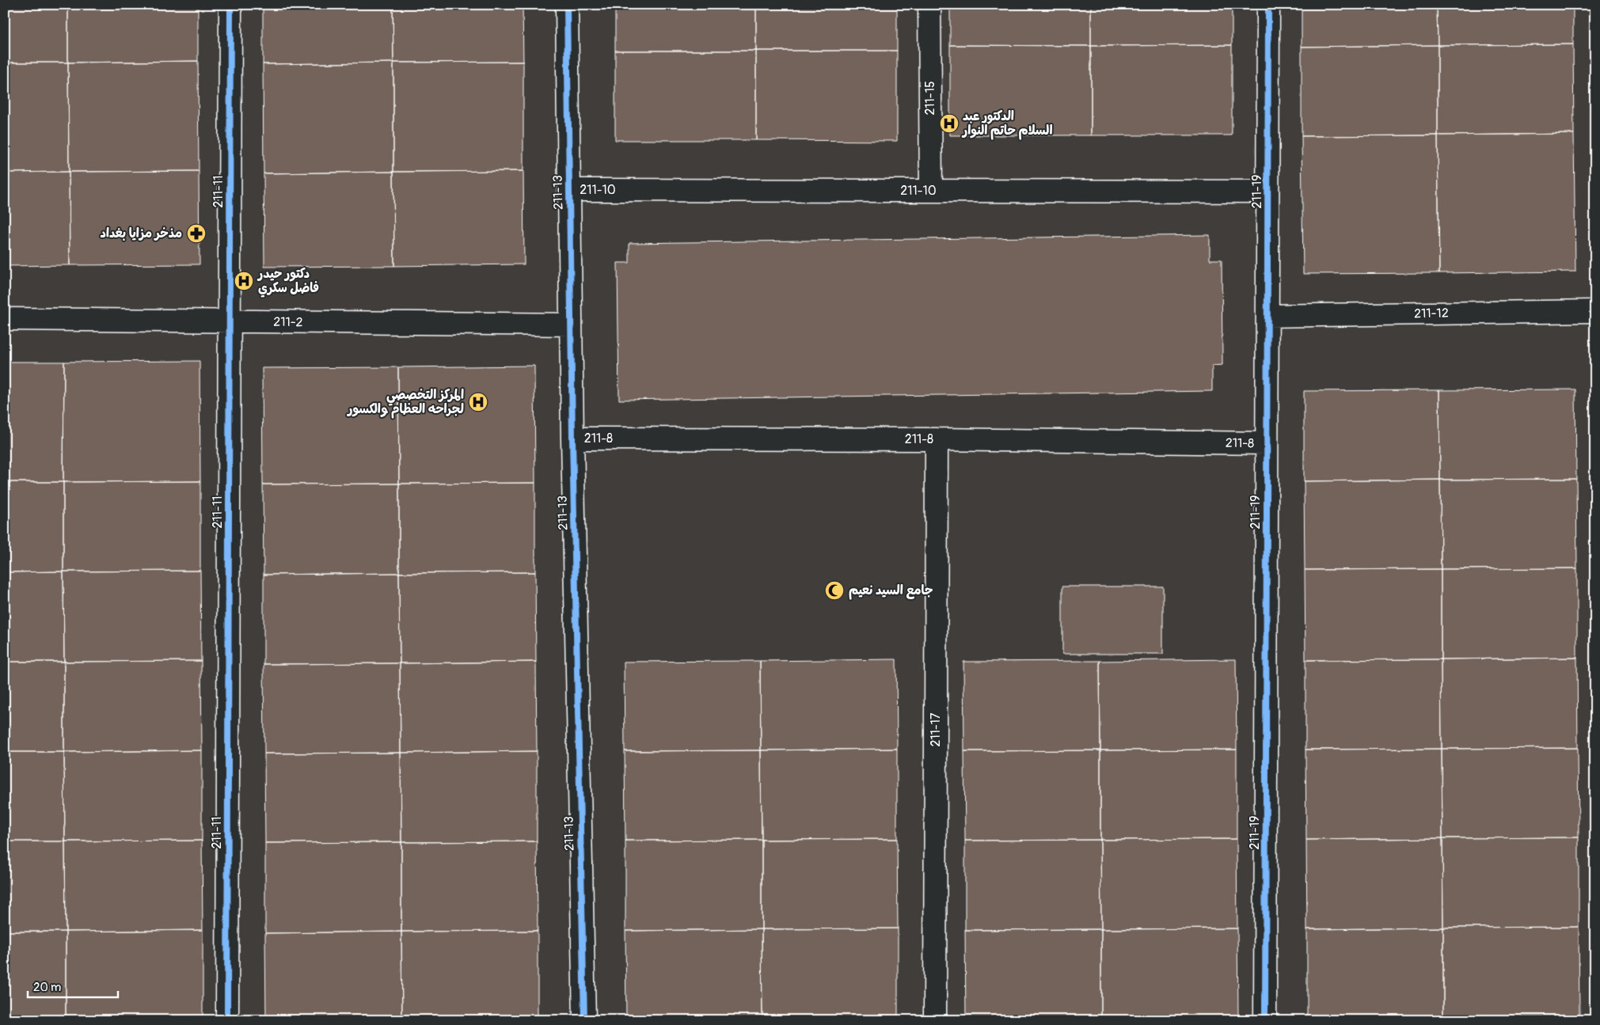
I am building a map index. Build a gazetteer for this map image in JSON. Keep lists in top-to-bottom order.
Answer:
{
  "streets": {
    "street": [
      "211-15",
      "211-10",
      "211-11",
      "211-19",
      "211-13",
      "211-12",
      "211-2",
      "211-8",
      "211-17"
    ]
  },
  "crossings": [
    ["211-15", "211-10"],
    ["211-10", "211-19"],
    ["211-10", "211-13"],
    ["211-11", "211-2"],
    ["211-19", "211-12"],
    ["211-19", "211-8"],
    ["211-13", "211-2"],
    ["211-13", "211-8"],
    ["211-8", "211-17"]
  ],
  "places": {
    "hospital": ["الدكتور عبد السلام حاتم النوار", "دكتور حيدر فاضل سكري", "المركز التخصصي لجراحه العظام والكسور"],
    "pharmacy": ["مذخر مزايا بغداد"],
    "mosque": ["جامع السید نعیم"]
  },
  "scale_bar": "20 m"
}
